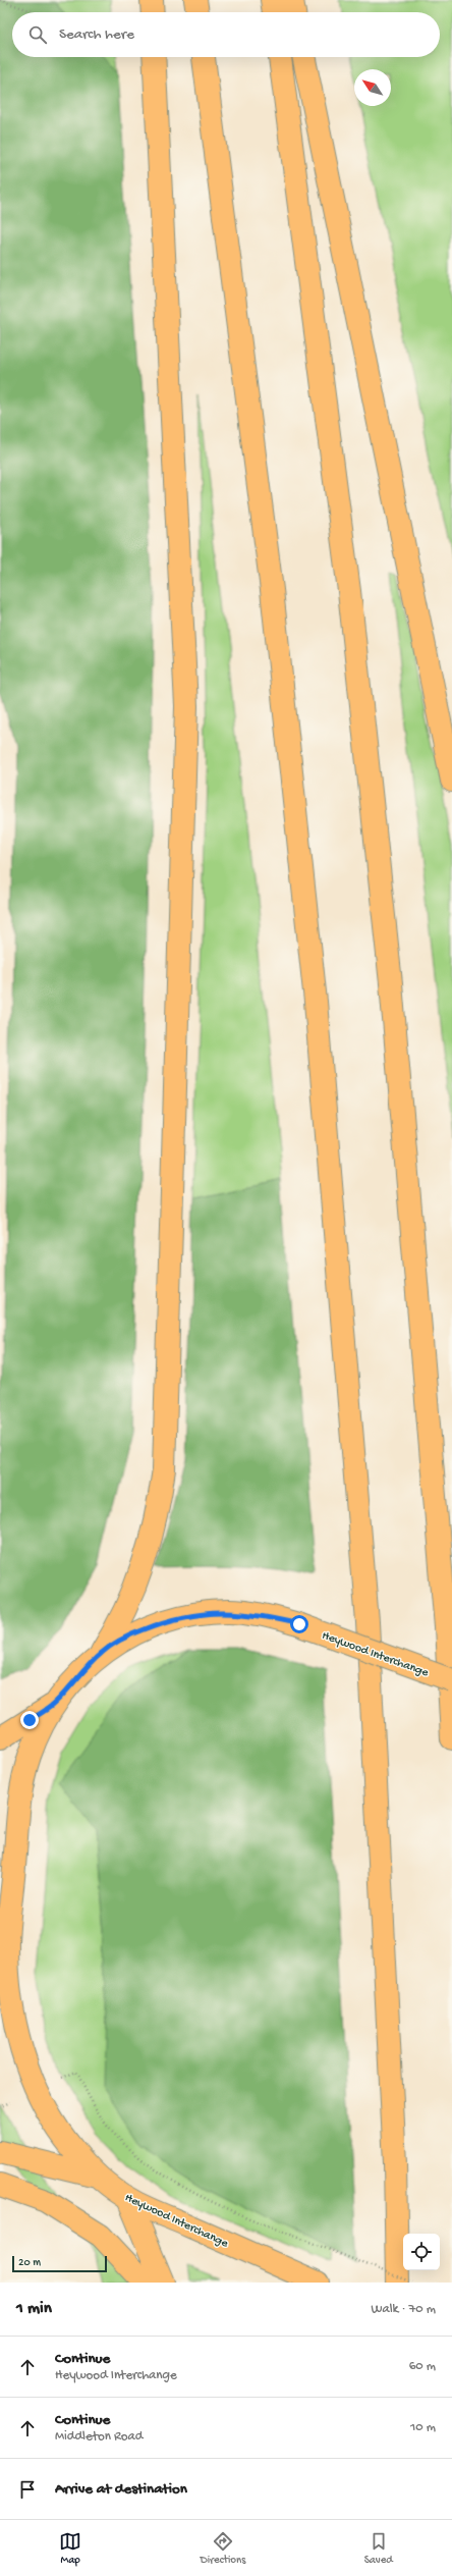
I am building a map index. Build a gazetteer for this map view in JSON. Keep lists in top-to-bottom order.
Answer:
{
  "streets": {
    "main road": ["Heywood Interchange"]
  },
  "scale_bar": "20 m",
  "north": "top left",
  "page": {
    "search": "Search here",
    "scale": "20 m",
    "heading": ["1 min", "Walk · 70 m"],
    "list": [
      ["Continue", "Heywood Interchange", "60 m"],
      ["Continue", "Middleton Road", "10 m"],
      "Arrive at destination"
    ],
    "nav": ["Map", "Directions", "Saved"]
  }
}
